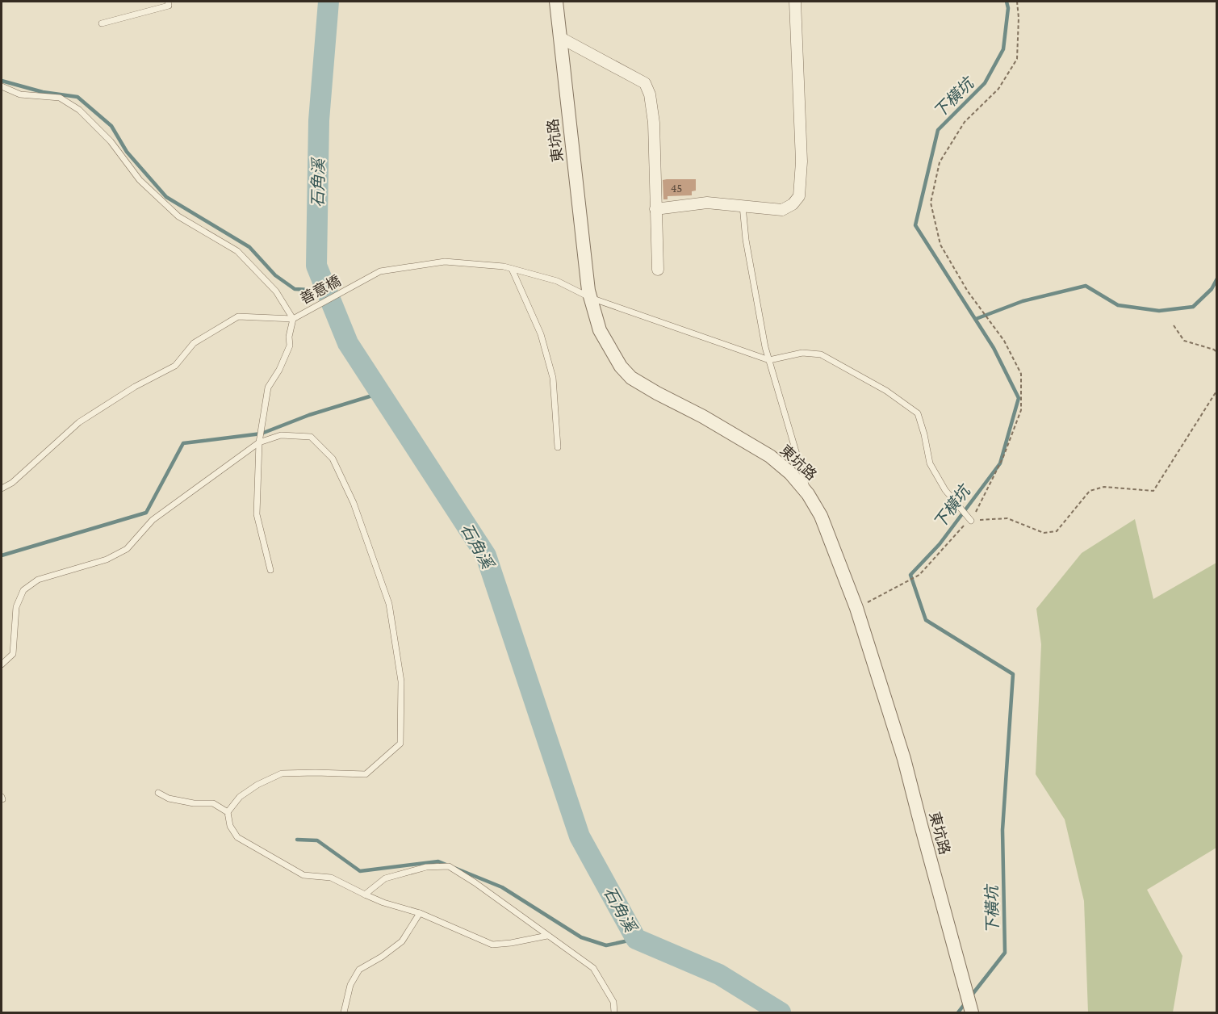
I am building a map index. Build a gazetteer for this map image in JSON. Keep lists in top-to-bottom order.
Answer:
{
  "streets": {
    "street": ["東坑路"],
    "lane": ["善意橋"]
  },
  "crossings": [
    ["東坑路", "善意橋"]
  ],
  "water": ["下橫坑", "石角溪"],
  "house_numbers": ["45"]
}
